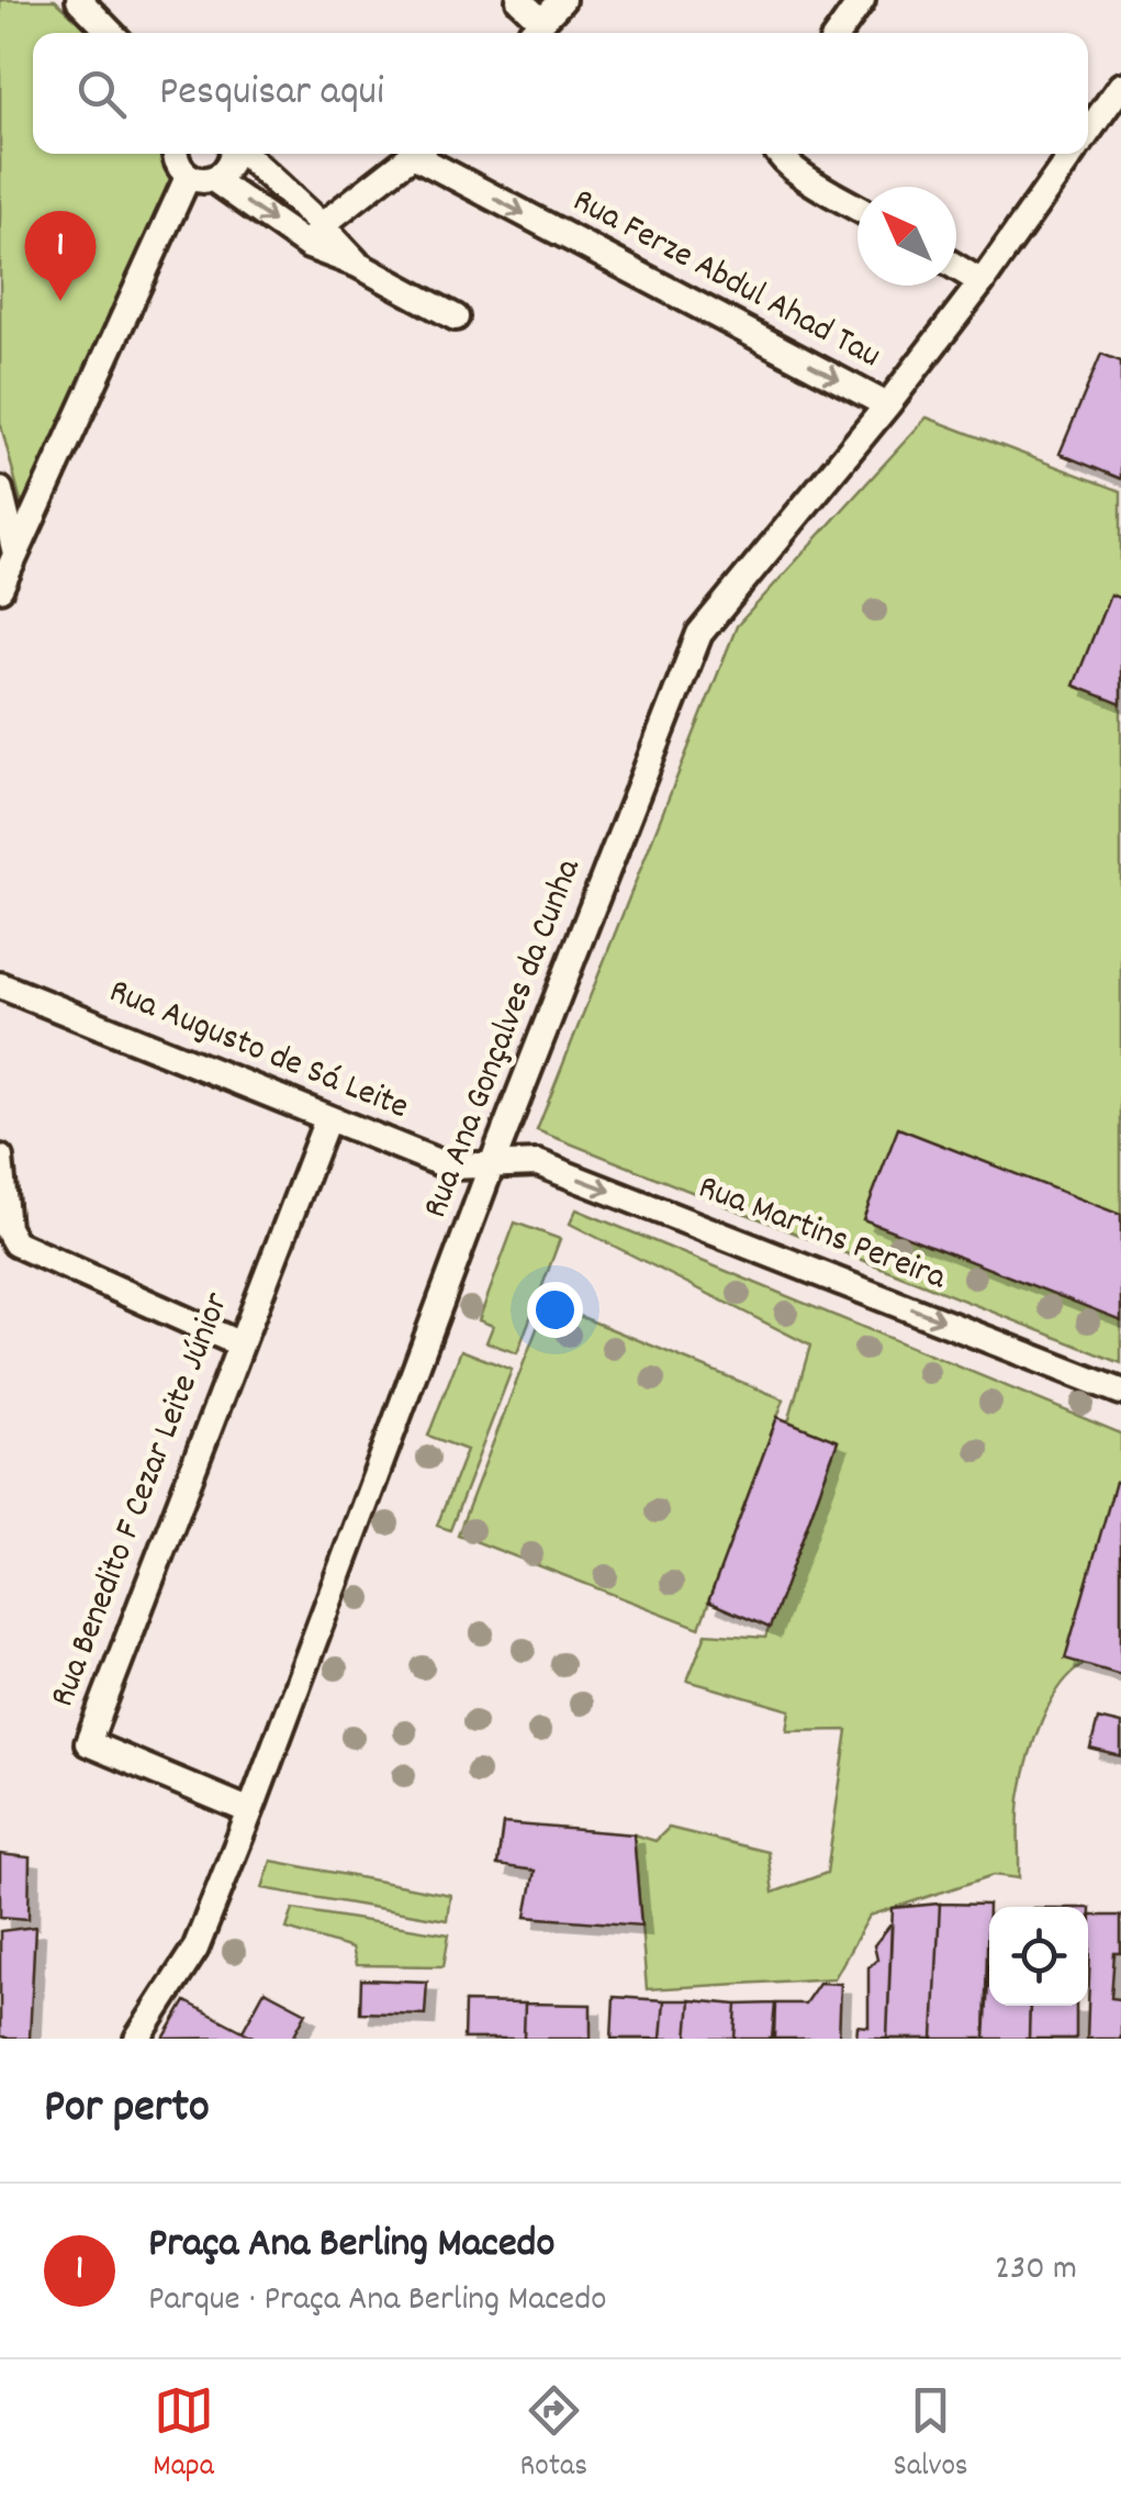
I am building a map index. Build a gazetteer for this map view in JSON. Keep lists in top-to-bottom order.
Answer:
{
  "streets": {
    "street": [
      "Rua Ferze Abdul Ahad Tau",
      "Rua Ana Gonçalves da Cunha",
      "Rua Augusto de Sá Leite",
      "Rua Martins Pereira",
      "Rua Benedito F Cezar Leite Júnior"
    ]
  },
  "crossings": [
    ["Rua Ferze Abdul Ahad Tau", "Rua Ana Gonçalves da Cunha"],
    ["Rua Ana Gonçalves da Cunha", "Rua Augusto de Sá Leite"],
    ["Rua Ana Gonçalves da Cunha", "Rua Martins Pereira"],
    ["Rua Ana Gonçalves da Cunha", "Rua Benedito F Cezar Leite Júnior"],
    ["Rua Augusto de Sá Leite", "Rua Martins Pereira"],
    ["Rua Augusto de Sá Leite", "Rua Benedito F Cezar Leite Júnior"]
  ],
  "one_way": ["Rua Martins Pereira"],
  "north": "top left",
  "page": {
    "search": "Pesquisar aqui",
    "pins": "1",
    "heading": "Por perto",
    "list": [
      {
        "mark": "1",
        "name": "Praça Ana Berling Macedo",
        "note": "Parque · Praça Ana Berling Macedo",
        "value": "230 m"
      }
    ],
    "nav": ["Mapa", "Rotas", "Salvos"]
  }
}
